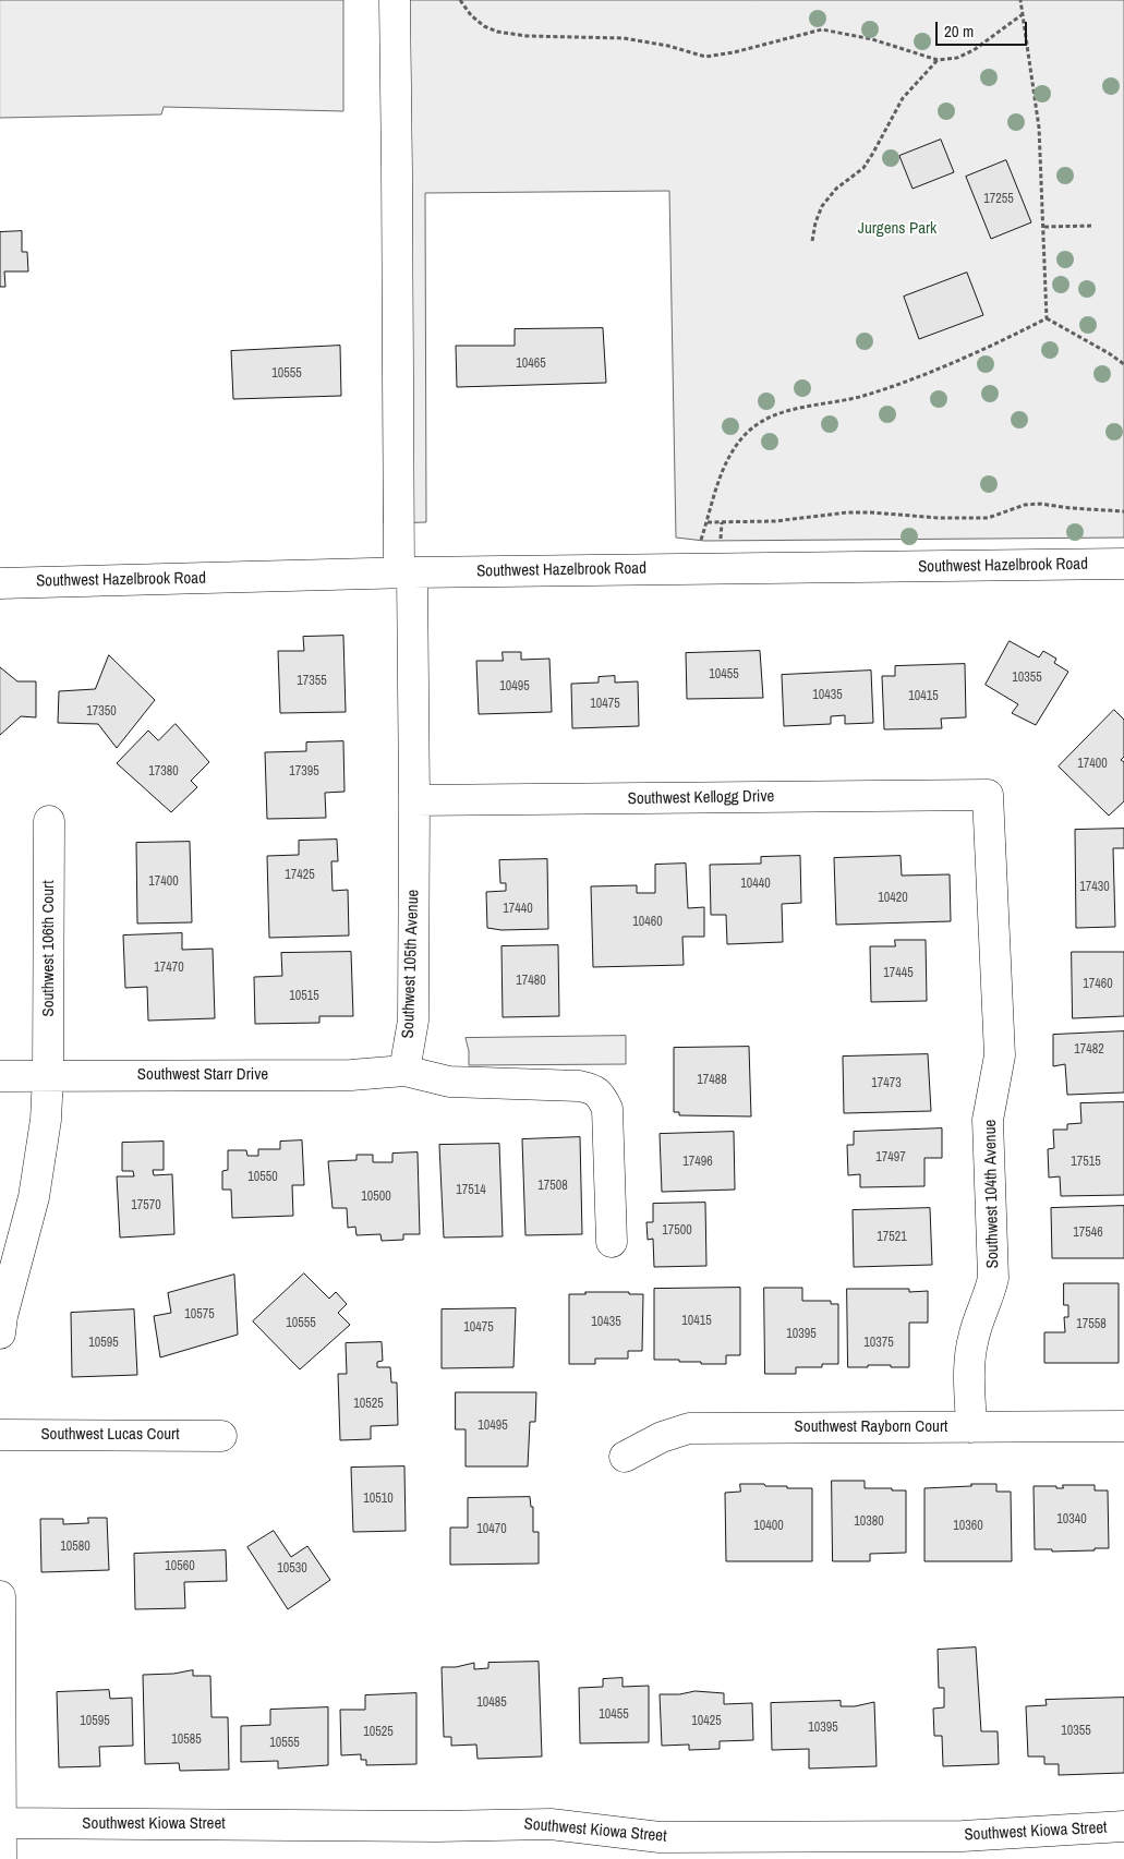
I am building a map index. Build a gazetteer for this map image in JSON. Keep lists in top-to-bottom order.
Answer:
{
  "streets": {
    "street": [
      "Southwest Hazelbrook Road",
      "Southwest Kellogg Drive",
      "Southwest 106th Court",
      "Southwest 105th Avenue",
      "Southwest Starr Drive",
      "Southwest 104th Avenue",
      "Southwest Rayborn Court",
      "Southwest Lucas Court",
      "Southwest Kiowa Street"
    ]
  },
  "crossings": [
    ["Southwest Hazelbrook Road", "Southwest 105th Avenue"],
    ["Southwest Kellogg Drive", "Southwest 105th Avenue"],
    ["Southwest Kellogg Drive", "Southwest 104th Avenue"],
    ["Southwest 106th Court", "Southwest Starr Drive"],
    ["Southwest 105th Avenue", "Southwest Starr Drive"],
    ["Southwest 104th Avenue", "Southwest Rayborn Court"]
  ],
  "parks": ["Jurgens Park"],
  "house_numbers": [
    "17255",
    "10465",
    "10555",
    "10455",
    "10355",
    "17355",
    "10495",
    "10435",
    "10415",
    "10475",
    "17350",
    "17400",
    "17380",
    "17395",
    "17425",
    "17400",
    "10440",
    "17430",
    "10420",
    "17440",
    "10460",
    "17470",
    "17445",
    "17480",
    "17460",
    "10515",
    "17482",
    "17488",
    "17473",
    "17497",
    "17496",
    "17515",
    "10550",
    "17508",
    "17514",
    "10500",
    "17570",
    "17500",
    "17546",
    "17521",
    "10575",
    "10415",
    "10435",
    "10555",
    "17558",
    "10475",
    "10395",
    "10595",
    "10375",
    "10525",
    "10495",
    "10510",
    "10340",
    "10380",
    "10400",
    "10360",
    "10470",
    "10580",
    "10560",
    "10530",
    "10485",
    "10455",
    "10595",
    "10425",
    "10395",
    "10355",
    "10525",
    "10585",
    "10555"
  ],
  "scale_bar": "20 m"
}
